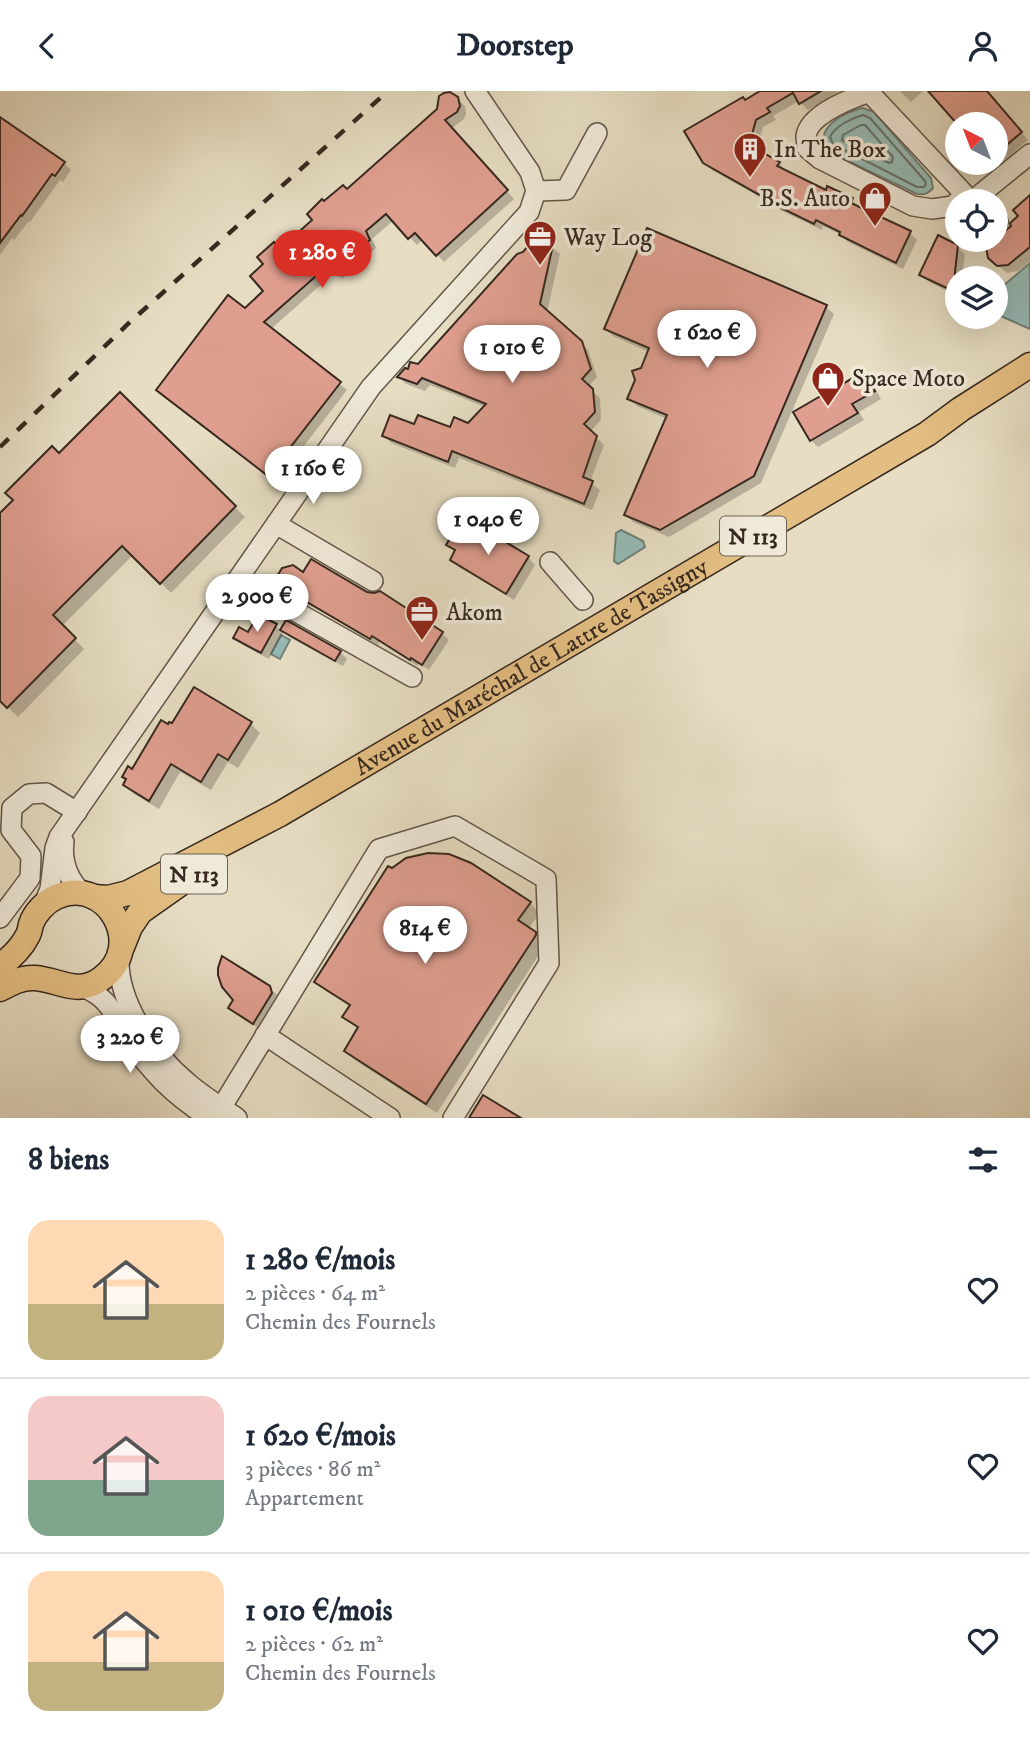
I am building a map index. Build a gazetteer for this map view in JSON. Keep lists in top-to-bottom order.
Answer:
{
  "streets": {
    "main road": ["N 113", "Avenue du Maréchal de Lattre de Tassigny"]
  },
  "places": {
    "building": ["In The Box"],
    "shop": ["B.S. Auto", "Space Moto"],
    "office": ["Way Log", "Akom"]
  },
  "north": "top left",
  "page": {
    "header": "Doorstep",
    "price": [
      "1 280 €",
      "1 620 €",
      "1 010 €",
      "1 160 €",
      "1 040 €",
      "2 900 €",
      "814 €",
      "3 220 €"
    ],
    "heading": "8 biens",
    "list": [
      {
        "name": "1 280 €/mois",
        "note": "2 pièces · 64 m² · Chemin des Fournels"
      },
      {
        "name": "1 620 €/mois",
        "note": "3 pièces · 86 m² · Appartement"
      },
      {
        "name": "1 010 €/mois",
        "note": "2 pièces · 62 m² · Chemin des Fournels"
      }
    ]
  }
}
